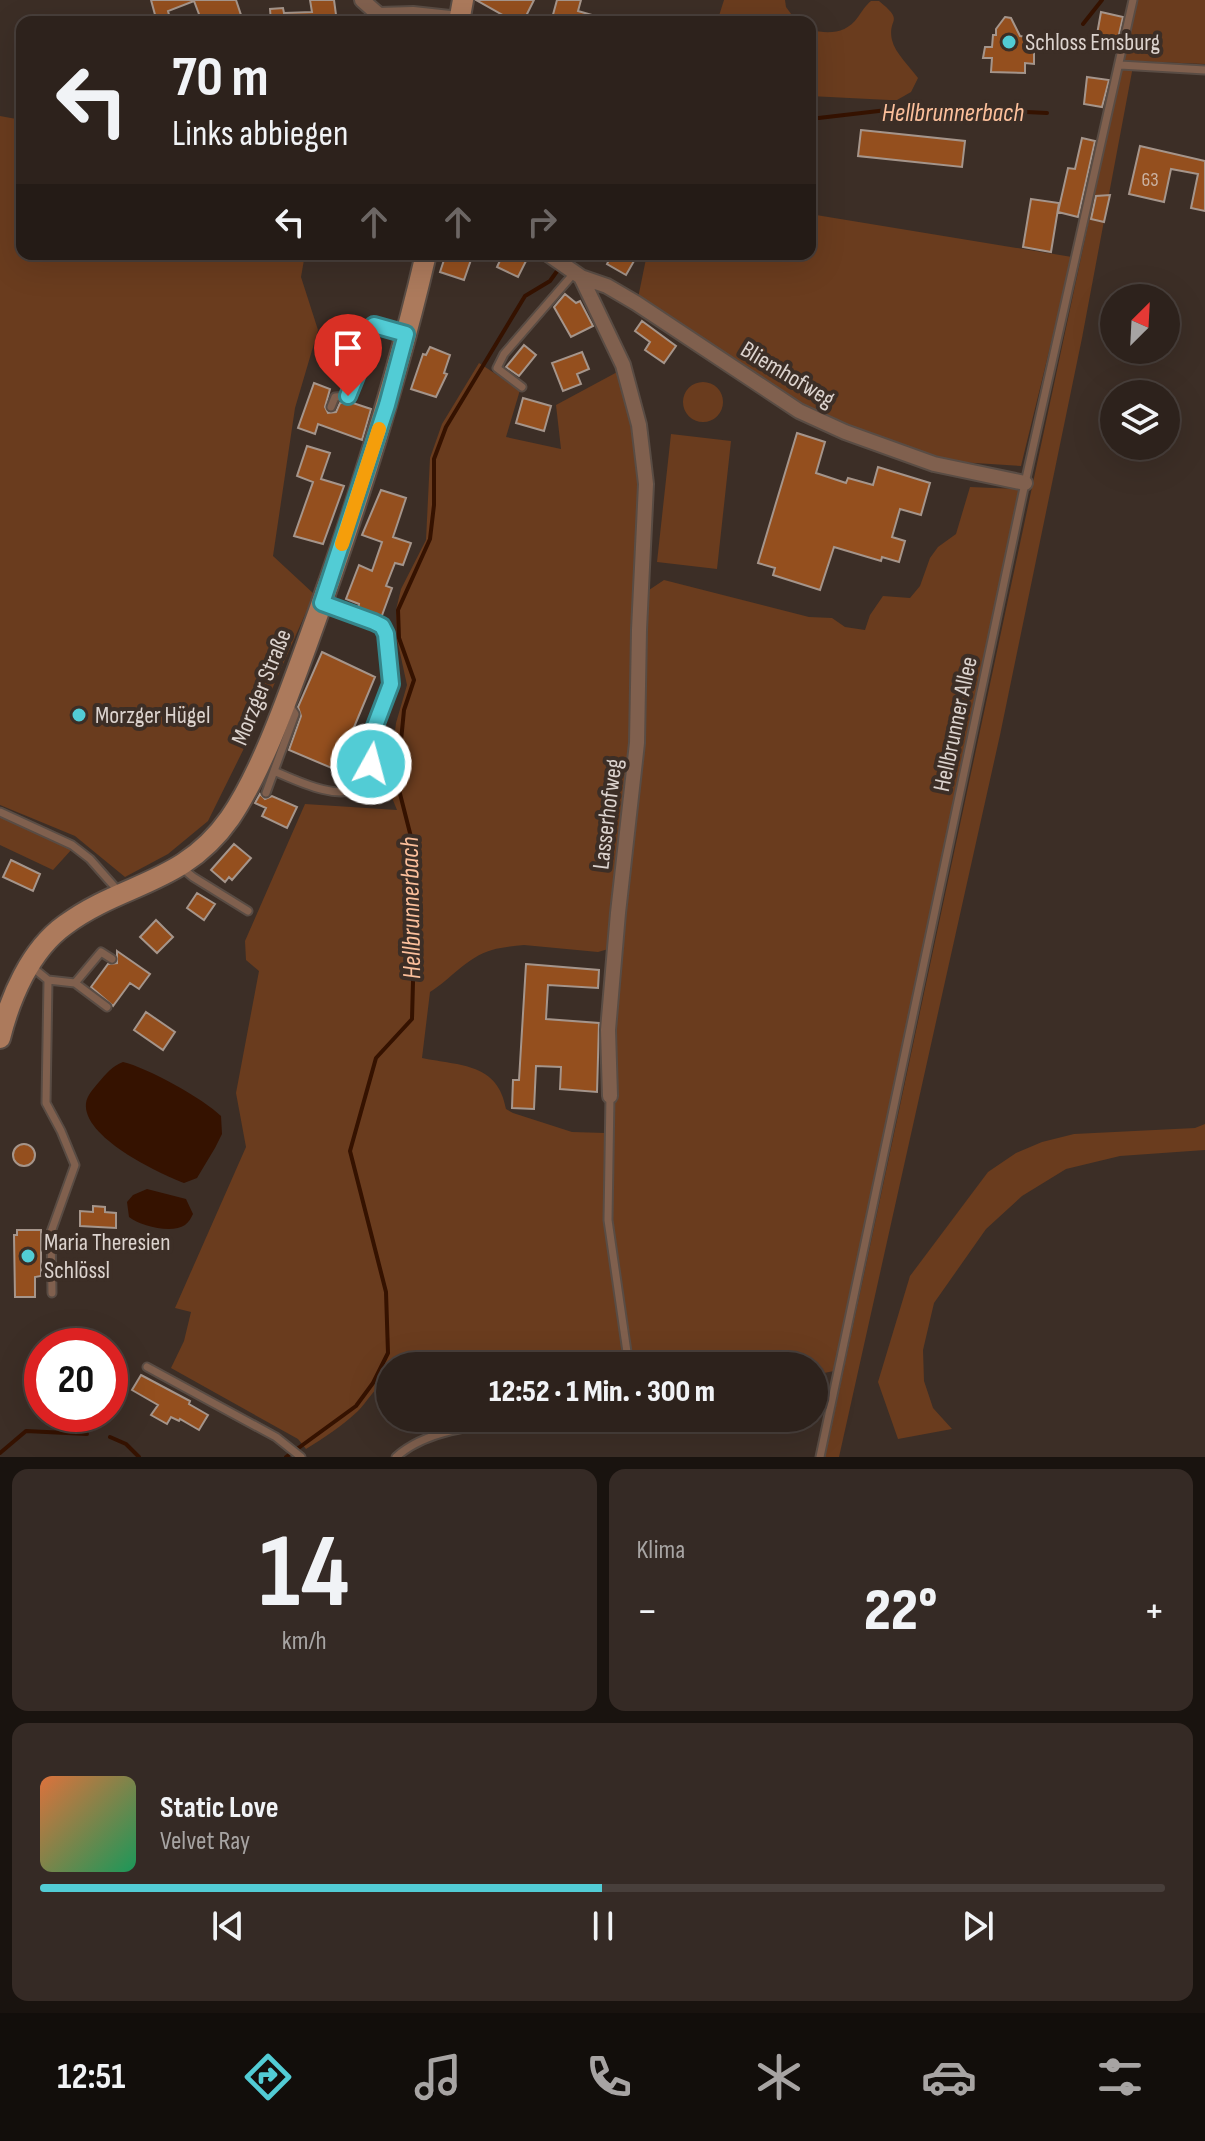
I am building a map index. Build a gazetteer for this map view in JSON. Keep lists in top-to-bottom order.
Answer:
{
  "streets": {
    "street": ["Bliemhofweg", "Morzger Straße", "Lasserhofweg"],
    "lane": ["Hellbrunner Allee"]
  },
  "crossings": [
    ["Bliemhofweg", "Hellbrunner Allee"],
    ["Bliemhofweg", "Lasserhofweg"]
  ],
  "water": ["Hellbrunnerbach"],
  "places": ["Schloss Emsburg", "Morzger Hügel", "Maria Theresien Schlössl"],
  "house_numbers": ["63"],
  "north": "top right",
  "page": {
    "turn": ["70 m", "Links abbiegen"],
    "limit": "20",
    "trip": "12:52 · 1 Min. · 300 m",
    "tile": [
      ["14", "km/h"],
      "Klima"
    ],
    "heat": ["−", "22°", "+"],
    "song": ["Static Love", "Velvet Ray"],
    "tabs": "12:51"
  }
}
